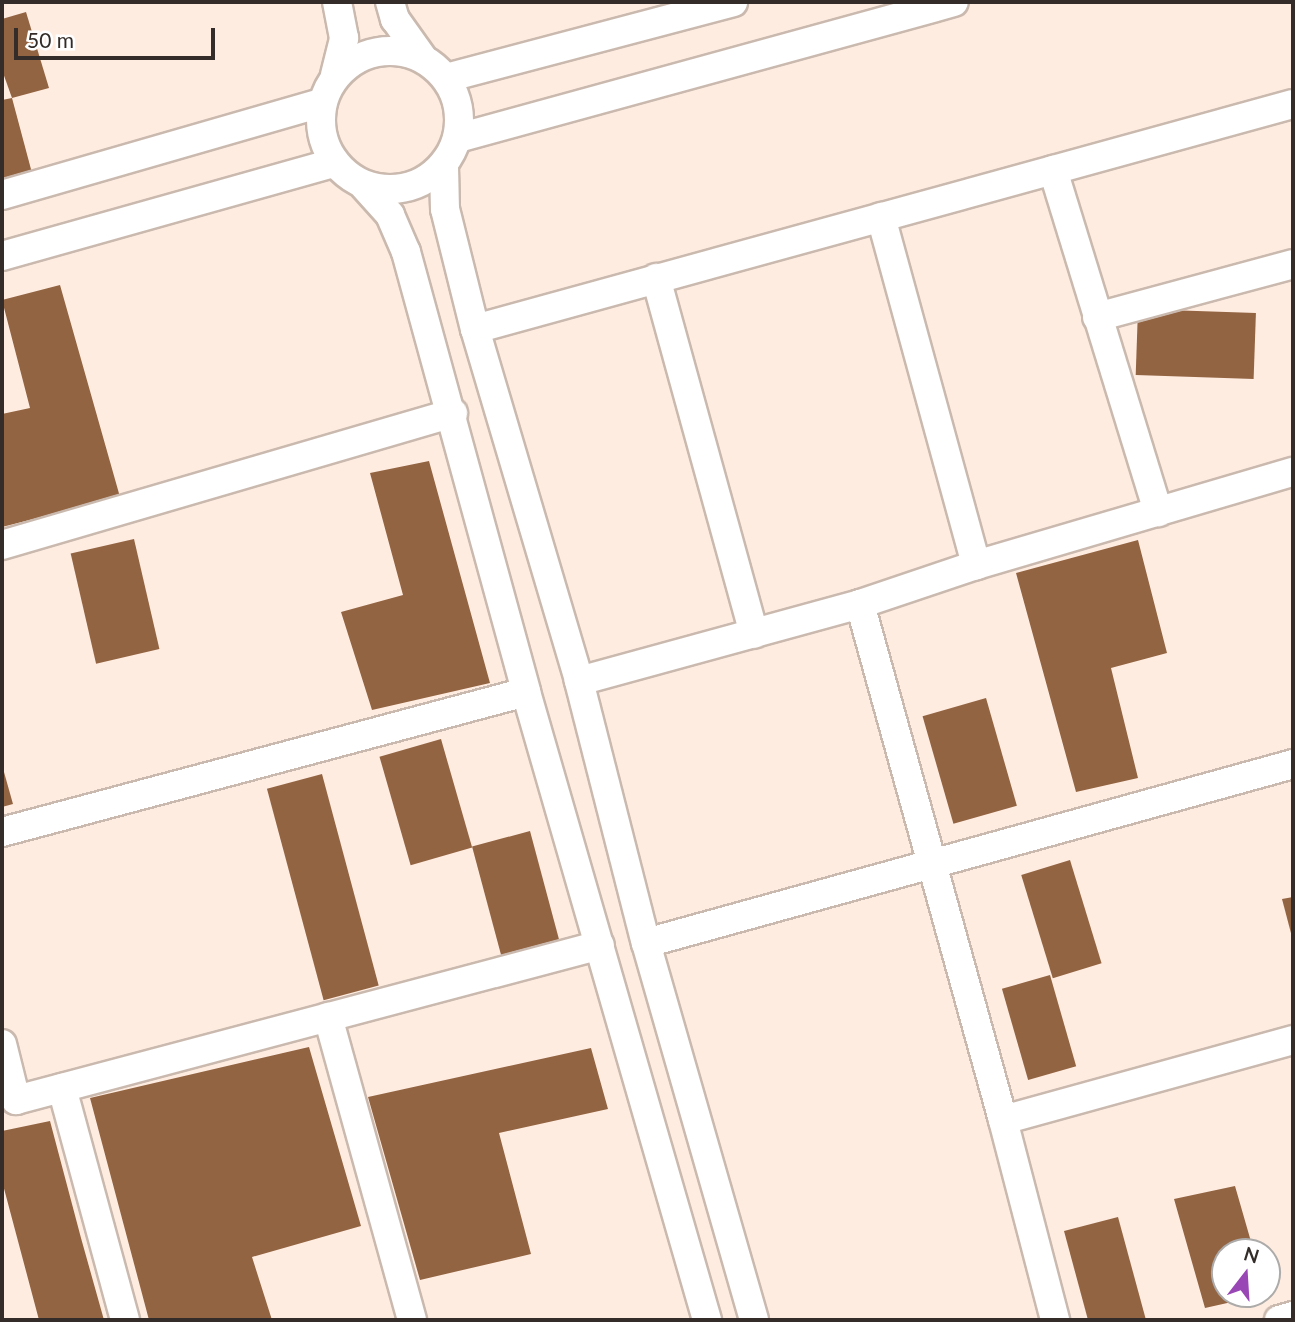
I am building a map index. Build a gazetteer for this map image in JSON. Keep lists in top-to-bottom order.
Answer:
{
  "scale_bar": "50 m",
  "north": "top"
}
